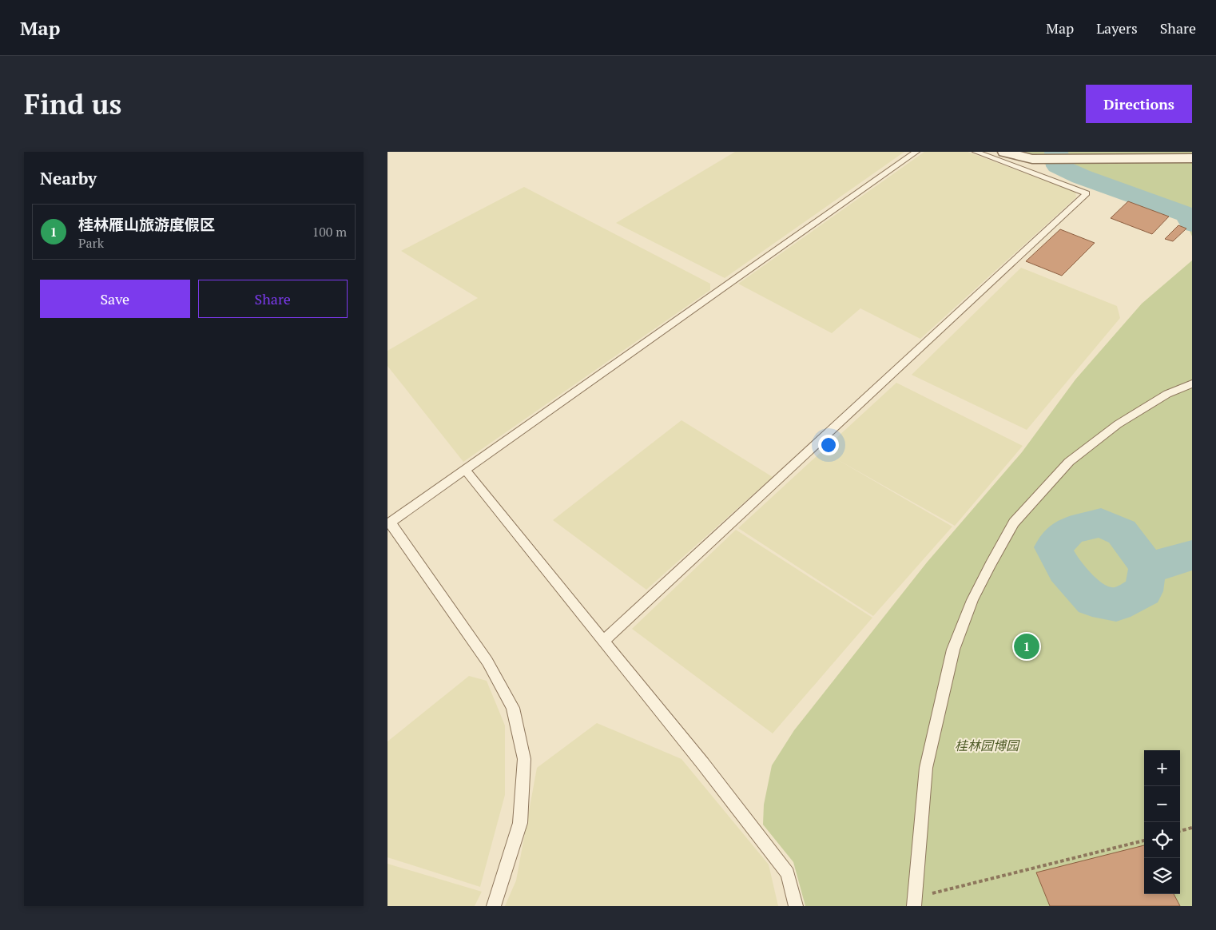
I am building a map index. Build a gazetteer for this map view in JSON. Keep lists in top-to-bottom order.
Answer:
{
  "parks": ["桂林园博园"],
  "page": {
    "header": "Map",
    "nav": ["Map", "Layers", "Share"],
    "buttons": [
      "Directions",
      ["Save", "Share"]
    ],
    "title": "Find us",
    "heading": "Nearby",
    "list": [
      {
        "mark": "1",
        "name": "桂林雁山旅游度假区",
        "note": "Park",
        "value": "100 m"
      }
    ],
    "pins": "1",
    "map_buttons": ["+", "−"]
  }
}
